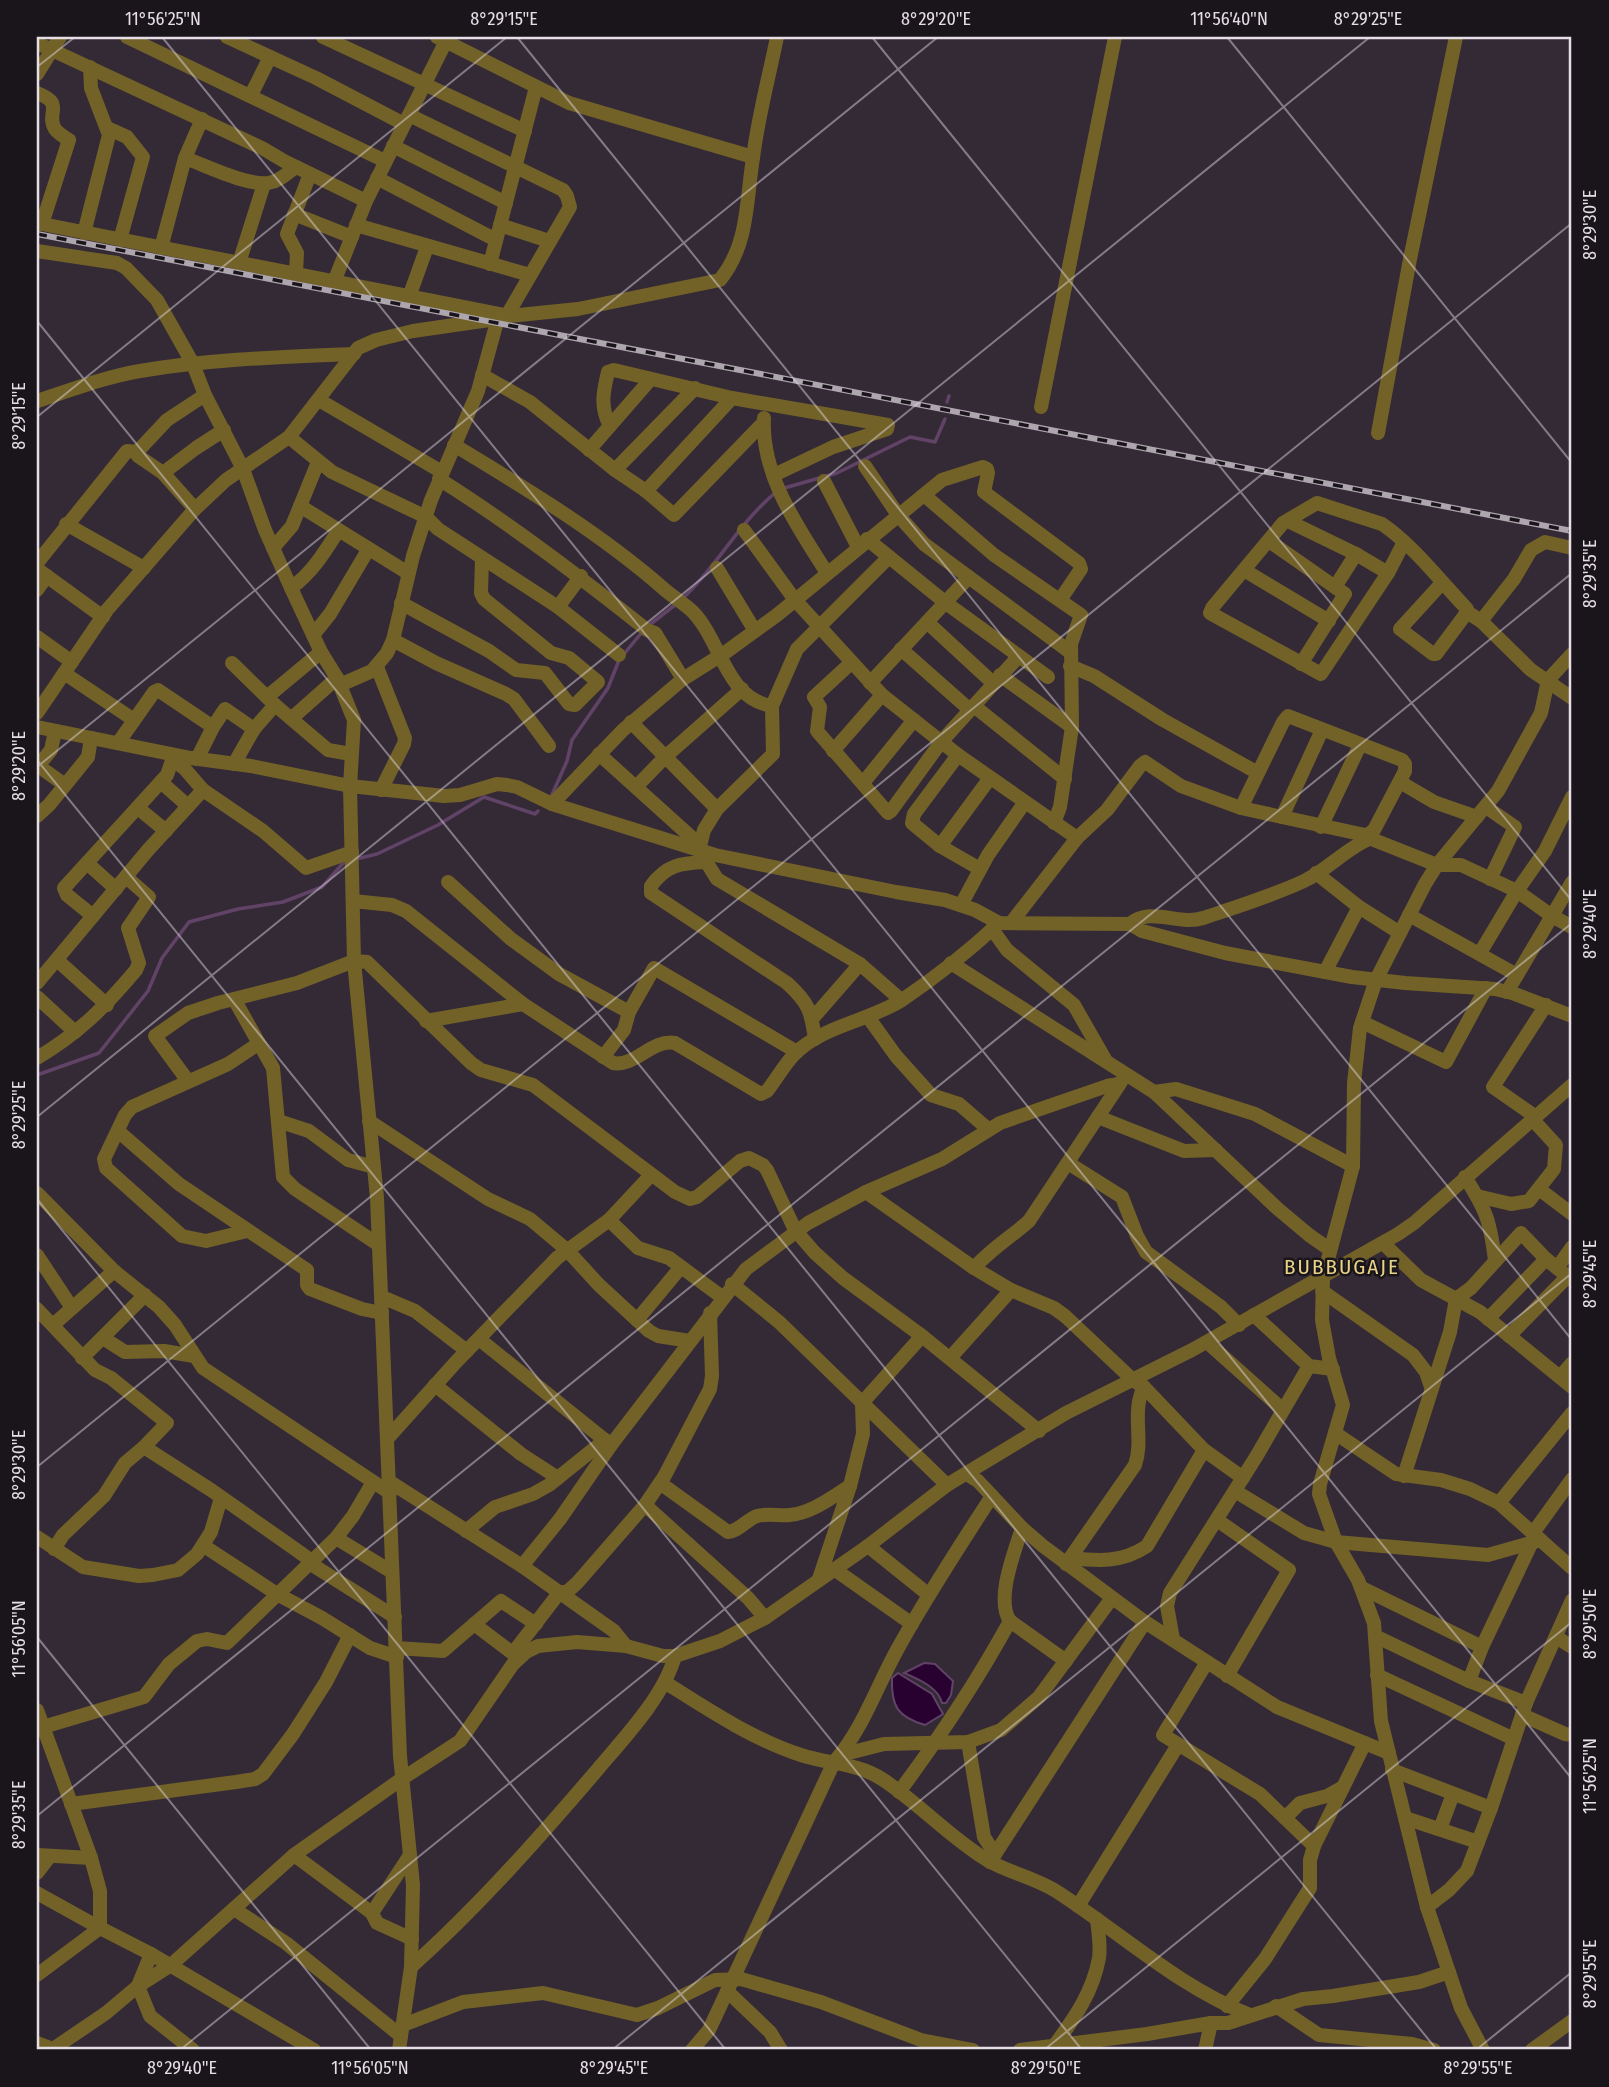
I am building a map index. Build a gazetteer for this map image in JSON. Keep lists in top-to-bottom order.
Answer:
{
  "districts": ["BUBBUGAJE"],
  "coordinates": [
    "11°56'25\"N",
    "8°29'15\"E",
    "8°29'20\"E",
    "11°56'40\"N",
    "8°29'25\"E",
    "8°29'30\"E",
    "8°29'35\"E",
    "8°29'40\"E",
    "8°29'45\"E",
    "8°29'50\"E",
    "11°56'05\"N",
    "8°29'55\"E"
  ]
}
